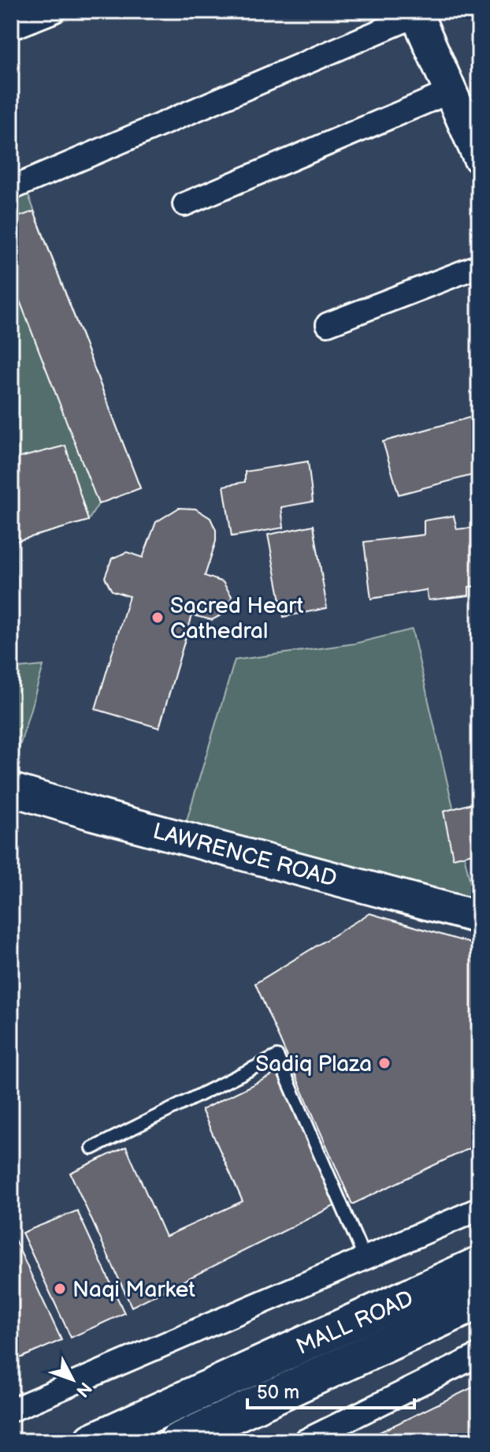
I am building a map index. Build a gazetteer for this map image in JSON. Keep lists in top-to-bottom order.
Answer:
{
  "streets": {
    "main road": ["LAWRENCE ROAD", "MALL ROAD"]
  },
  "places": ["Sacred Heart Cathedral", "Sadiq Plaza", "Naqi Market"],
  "scale_bar": "50 m",
  "north": "bottom right"
}
